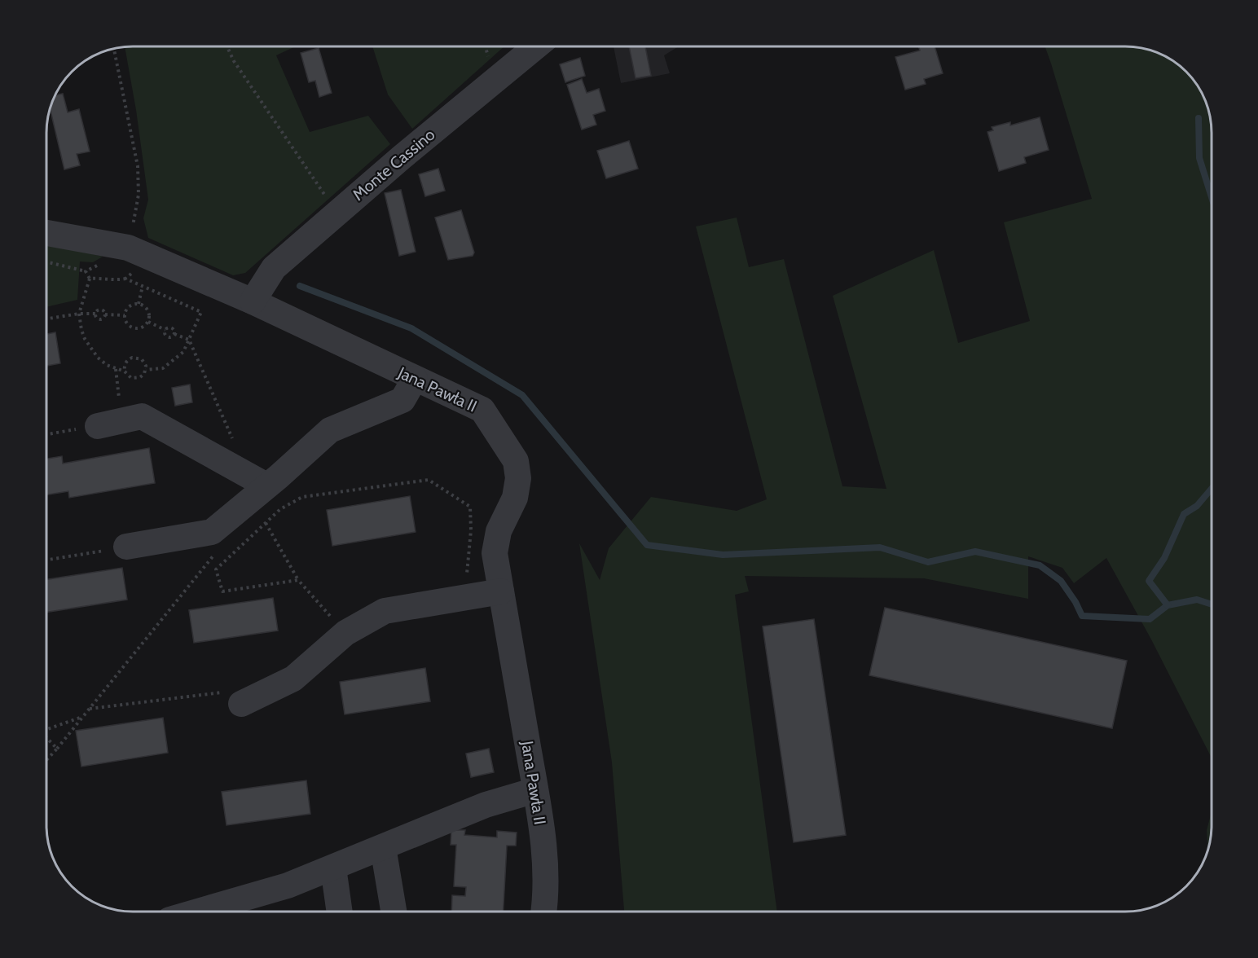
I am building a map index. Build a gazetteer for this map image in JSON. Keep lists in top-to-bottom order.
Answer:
{
  "streets": {
    "street": ["Monte Cassino", "Jana Pawła II"]
  },
  "crossings": [
    ["Monte Cassino", "Jana Pawła II"]
  ]
}
